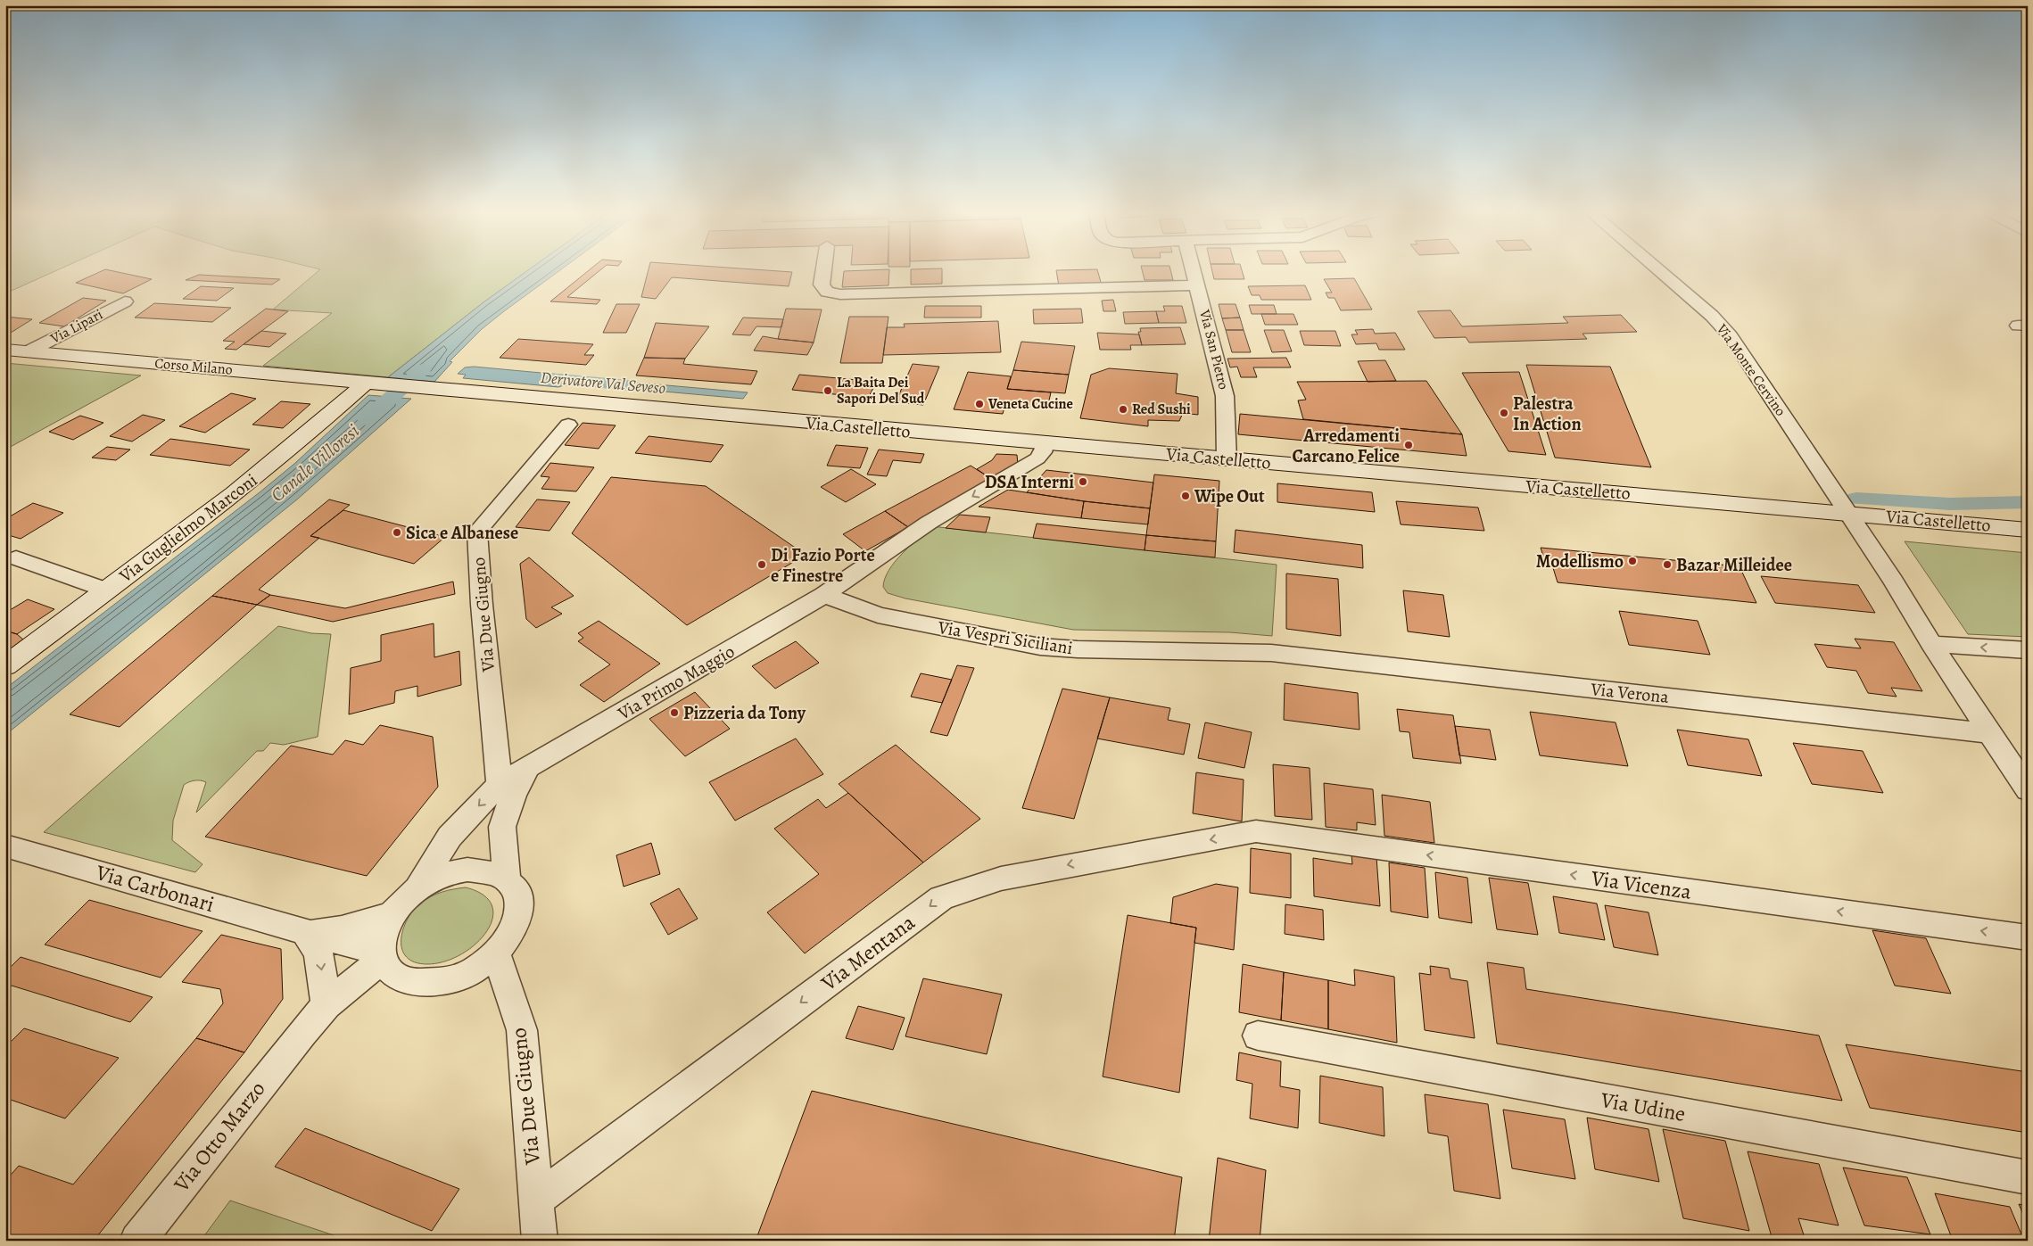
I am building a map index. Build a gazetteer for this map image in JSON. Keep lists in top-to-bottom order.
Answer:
{
  "streets": {
    "main road": ["Corso Milano", "Via Castelletto", "Via Guglielmo Marconi"],
    "street": [
      "Via Lipari",
      "Via San Pietro",
      "Via Monte Cervino",
      "Via Due Giugno",
      "Via Vespri Siciliani",
      "Via Primo Maggio",
      "Via Verona",
      "Via Vicenza",
      "Via Carbonari",
      "Via Mentana",
      "Via Udine",
      "Via Otto Marzo"
    ]
  },
  "crossings": [
    ["Via Lipari", "Corso Milano"],
    ["Via San Pietro", "Via Castelletto"],
    ["Corso Milano", "Via Castelletto"],
    ["Corso Milano", "Via Guglielmo Marconi"],
    ["Via Monte Cervino", "Via Castelletto"],
    ["Via Monte Cervino", "Via Verona"],
    ["Via Castelletto", "Via Primo Maggio"],
    ["Via Due Giugno", "Via Carbonari"],
    ["Via Due Giugno", "Via Mentana"],
    ["Via Due Giugno", "Via Otto Marzo"],
    ["Via Vespri Siciliani", "Via Primo Maggio"],
    ["Via Vespri Siciliani", "Via Verona"],
    ["Via Vicenza", "Via Mentana"],
    ["Via Carbonari", "Via Otto Marzo"]
  ],
  "one_way": ["Via Primo Maggio", "Via Vicenza", "Via Mentana"],
  "water": ["Derivatore Val Seveso", "Canale Villoresi"],
  "places": [
    "La Baita Dei Sapori Del Sud",
    "Veneta Cucine",
    "Red Sushi",
    "Palestra In Action",
    "Arredamenti Carcano Felice",
    "DSA Interni",
    "Wipe Out",
    "Sica e Albanese",
    "Modellismo",
    "Di Fazio Porte e Finestre",
    "Bazar Milleidee",
    "Pizzeria da Tony"
  ]
}
